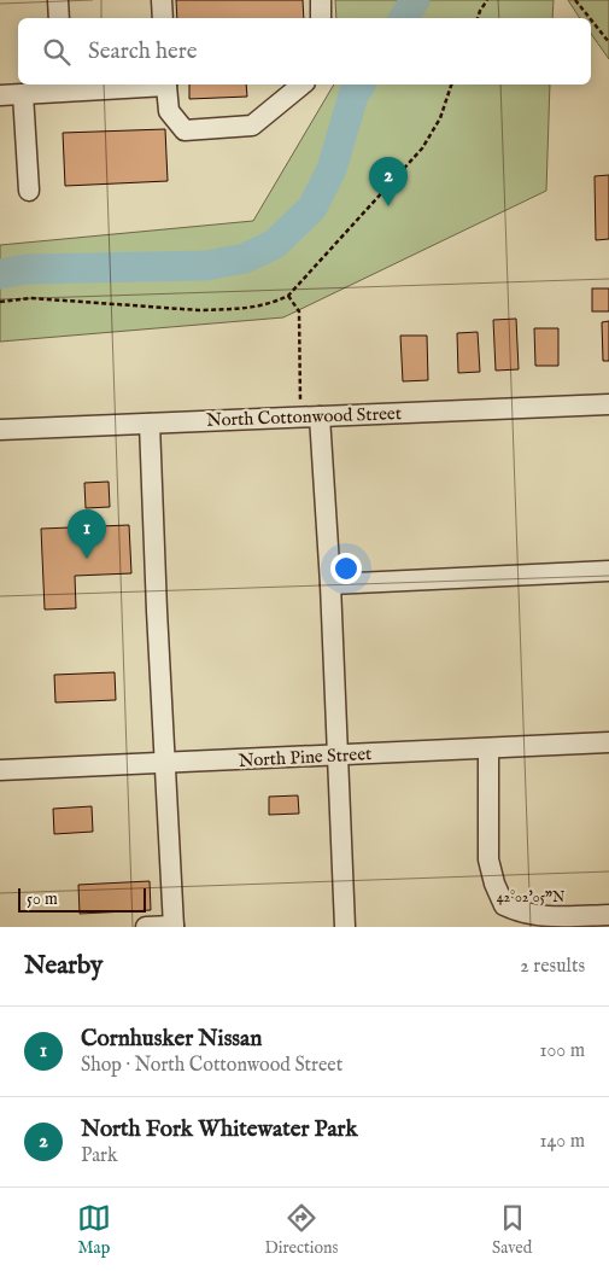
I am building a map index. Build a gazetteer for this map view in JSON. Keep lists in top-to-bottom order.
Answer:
{
  "streets": {
    "street": ["North Cottonwood Street", "North Pine Street"]
  },
  "scale_bar": "50 m",
  "page": {
    "search": "Search here",
    "pins": ["2", "1"],
    "scale": "50 m",
    "heading": ["Nearby", "2 results"],
    "list": [
      {
        "mark": "1",
        "name": "Cornhusker Nissan",
        "note": "Shop · North Cottonwood Street",
        "value": "100 m"
      },
      {
        "mark": "2",
        "name": "North Fork Whitewater Park",
        "note": "Park",
        "value": "140 m"
      }
    ],
    "nav": ["Map", "Directions", "Saved"]
  },
  "coordinates": ["42°02'05\"N"]
}
